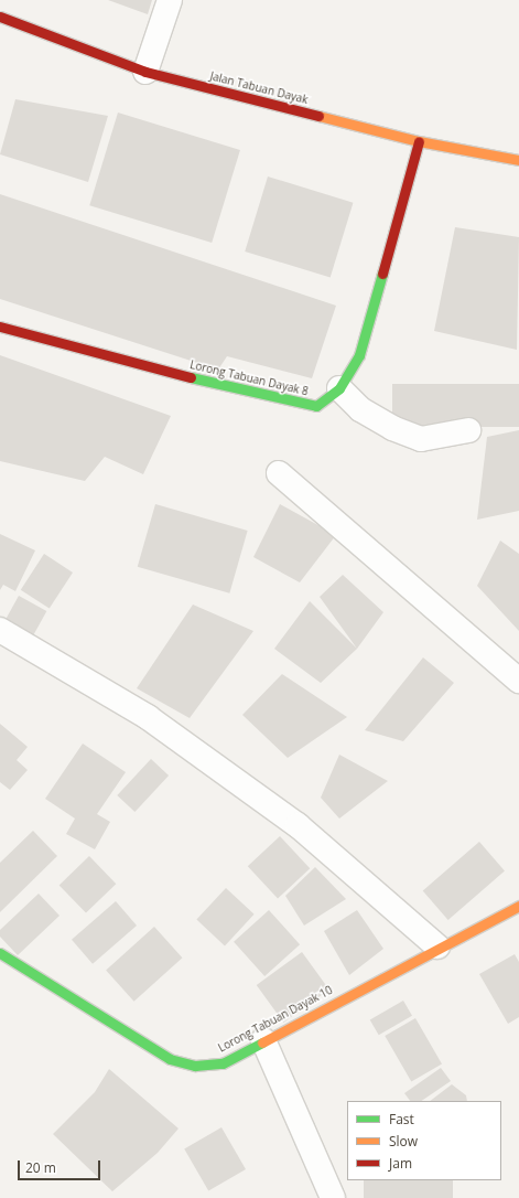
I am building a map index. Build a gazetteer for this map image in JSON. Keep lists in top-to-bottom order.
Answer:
{
  "streets": {
    "street": ["Jalan Tabuan Dayak", "Lorong Tabuan Dayak 8", "Lorong Tabuan Dayak 10"]
  },
  "crossings": [
    ["Jalan Tabuan Dayak", "Lorong Tabuan Dayak 8"]
  ],
  "legend": ["Fast", "Slow", "Jam"],
  "scale_bar": "20 m"
}
